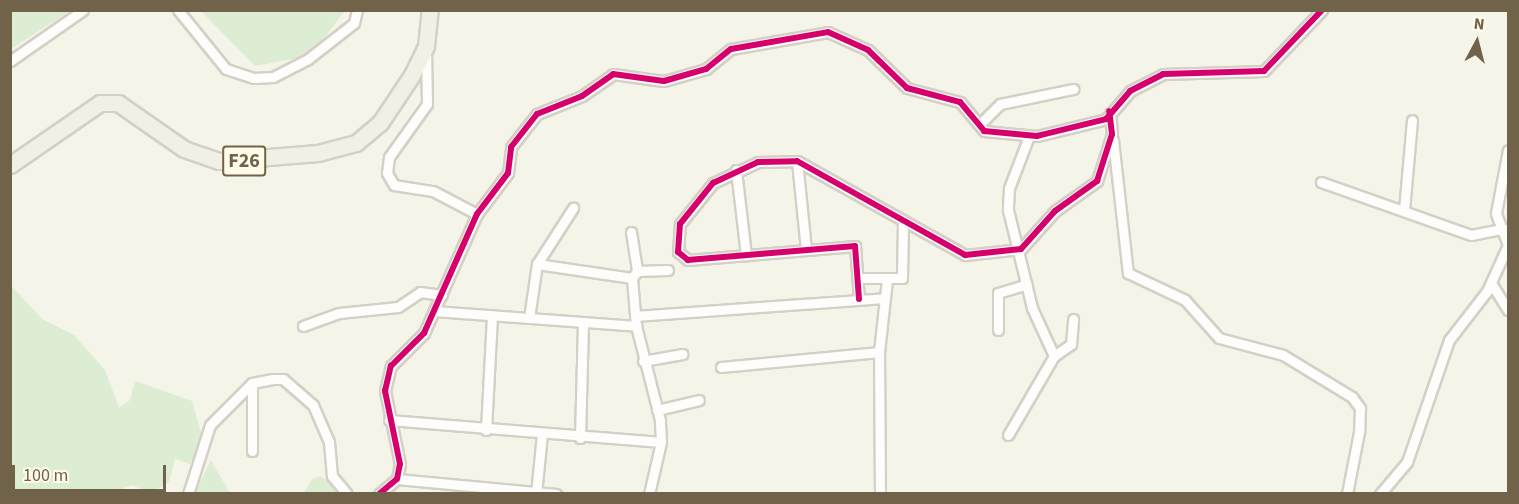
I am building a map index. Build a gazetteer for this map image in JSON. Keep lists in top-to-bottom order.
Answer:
{
  "streets": {
    "main road": ["F26"]
  },
  "scale_bar": "100 m",
  "north": "top"
}
